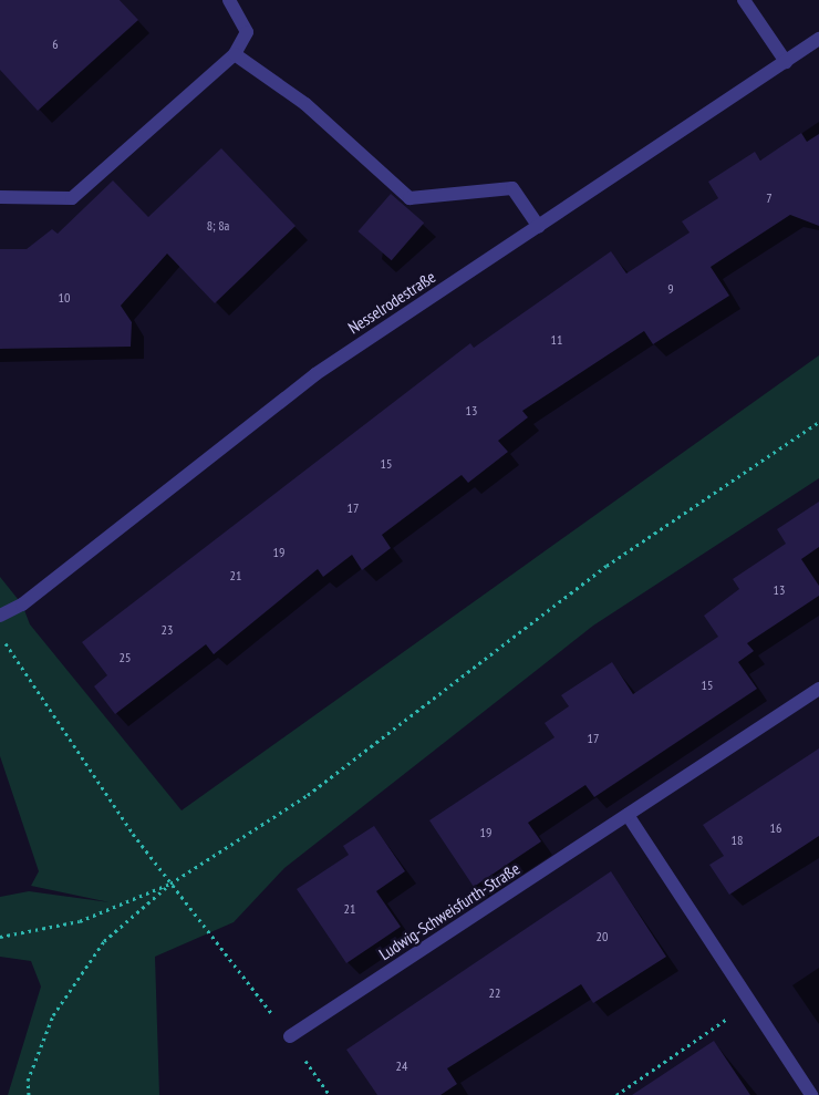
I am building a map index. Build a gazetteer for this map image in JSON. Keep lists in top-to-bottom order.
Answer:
{
  "streets": {
    "street": ["Nesselrodestraße", "Ludwig-Schweisfurth-Straße"]
  },
  "house_numbers": [
    "6",
    "7",
    "8; 8a",
    "9",
    "10",
    "11",
    "13",
    "15",
    "17",
    "19",
    "21",
    "13",
    "23",
    "25",
    "15",
    "17",
    "16",
    "19",
    "18",
    "21",
    "20",
    "22",
    "24"
  ]
}
